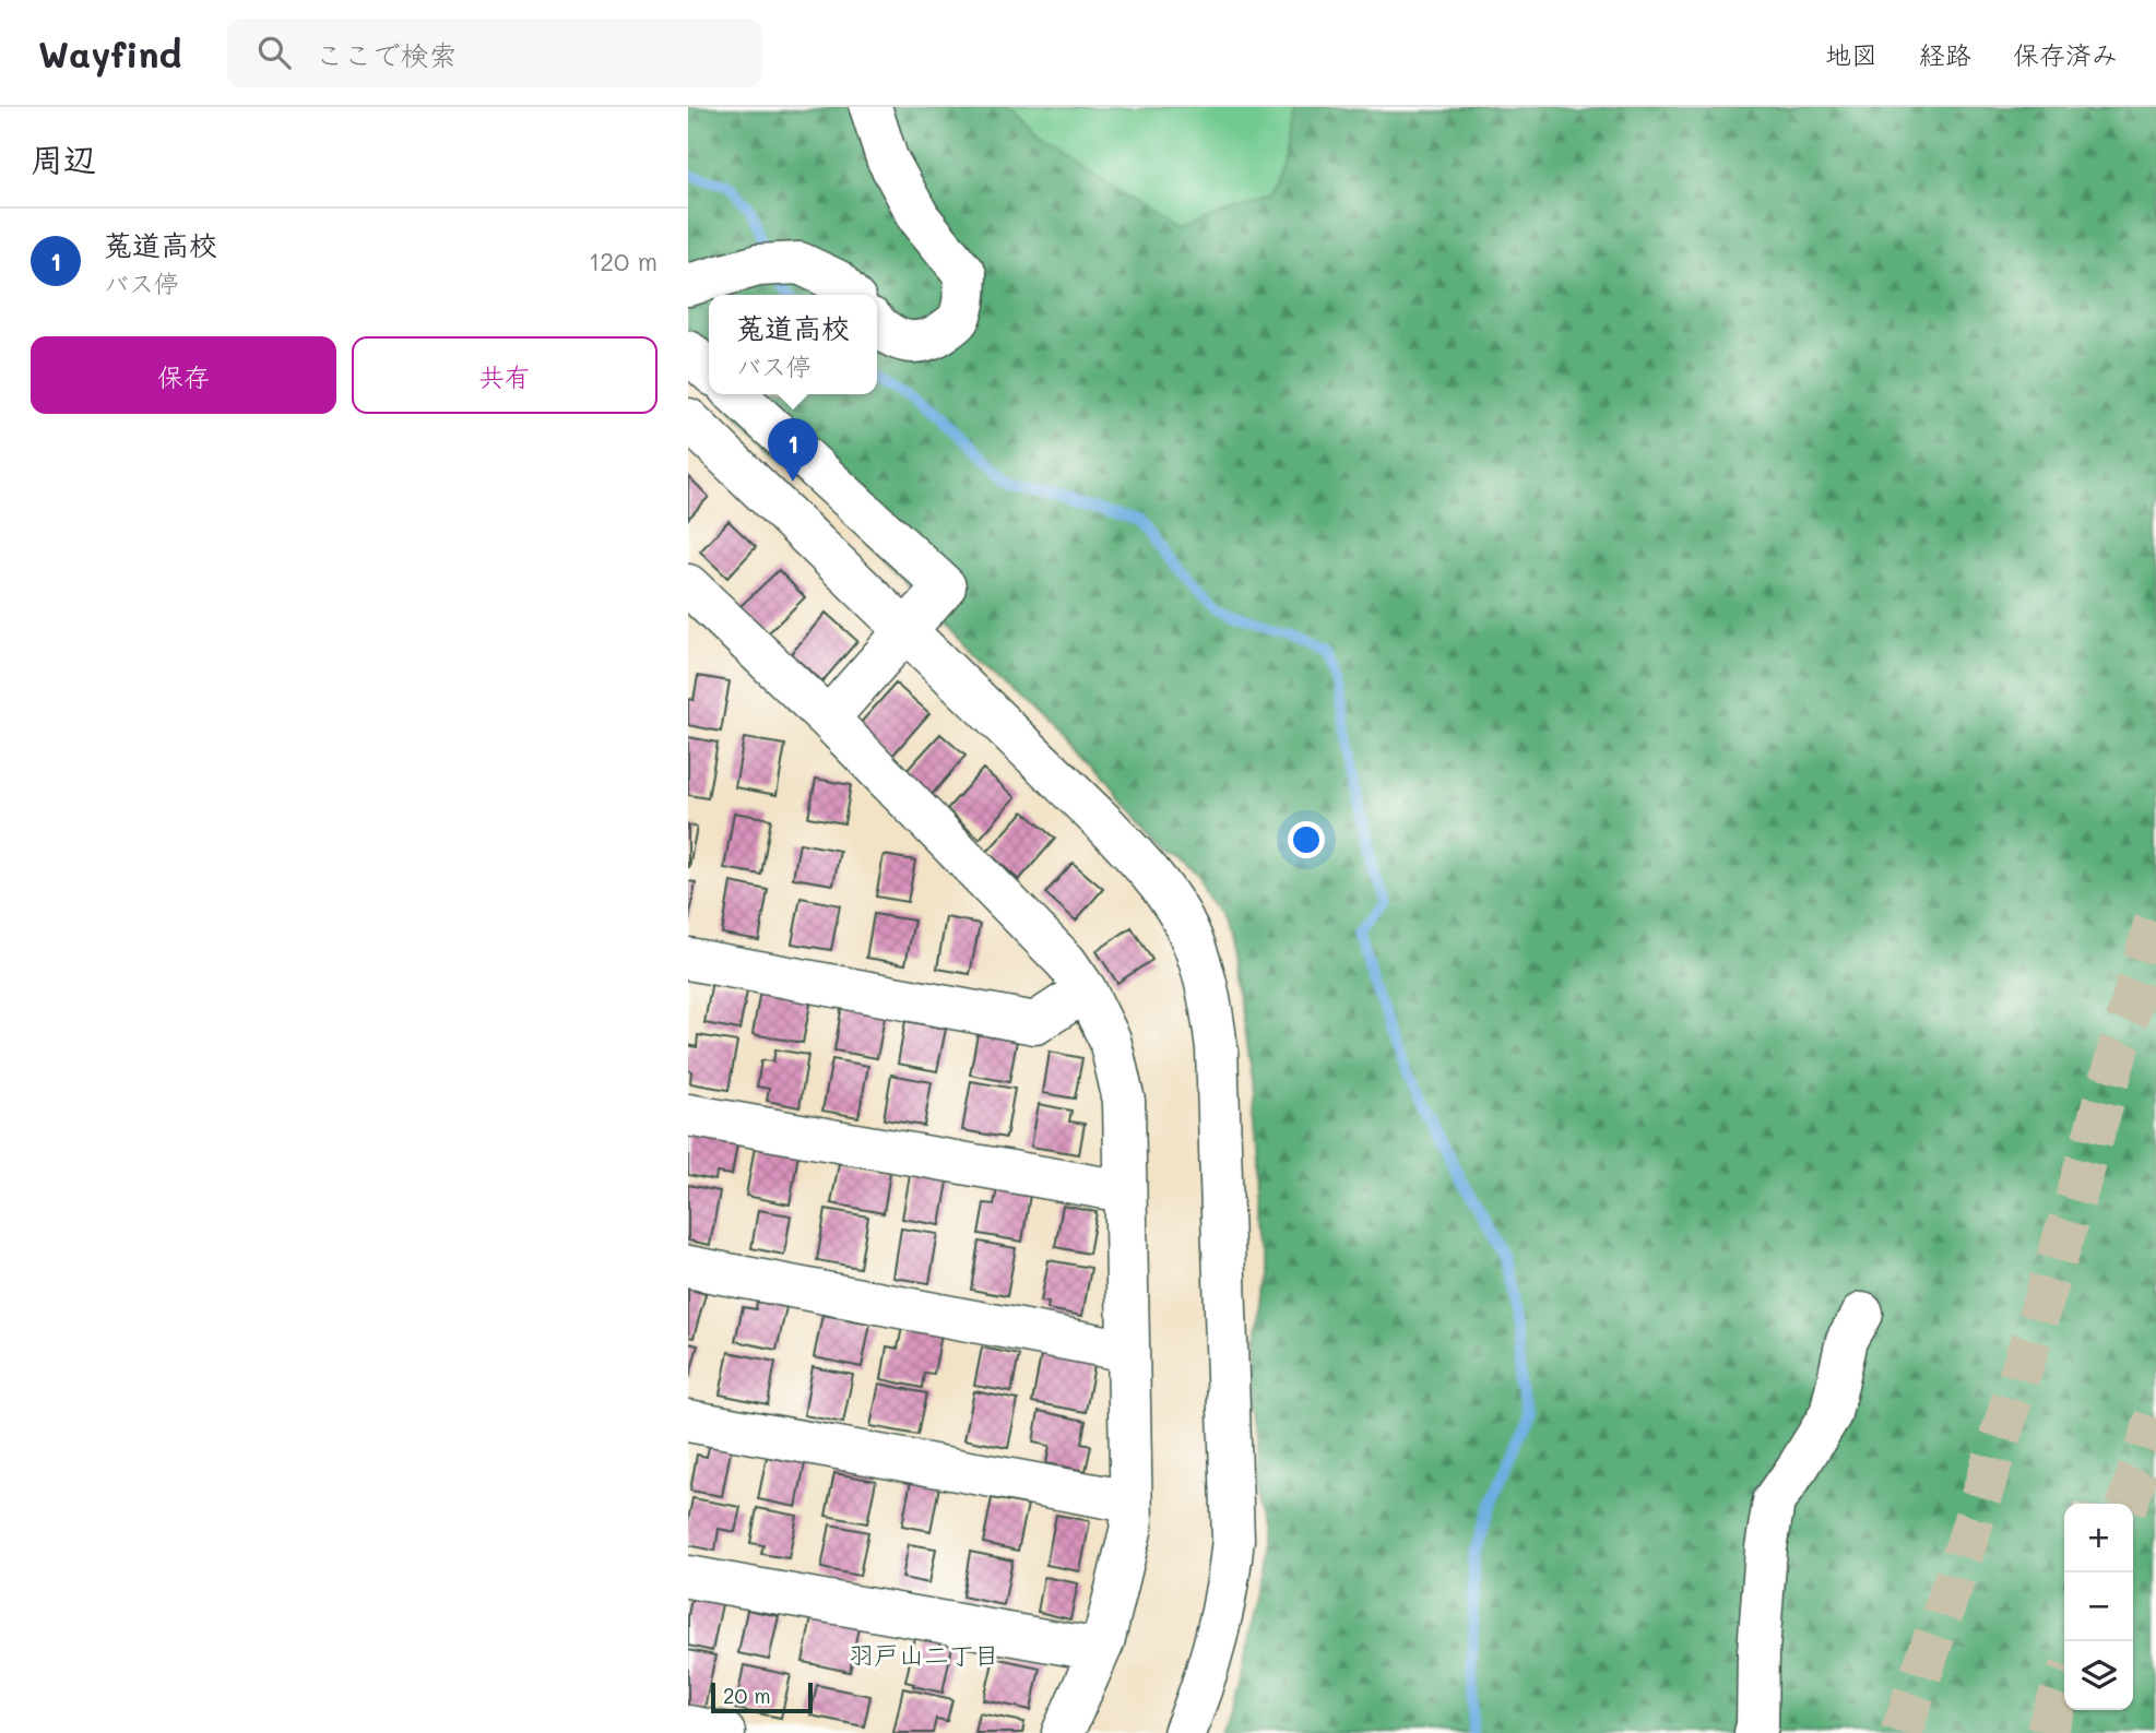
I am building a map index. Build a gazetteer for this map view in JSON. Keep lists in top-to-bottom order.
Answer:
{
  "districts": ["羽戸山二丁目"],
  "scale_bar": "20 m",
  "page": {
    "header": "Wayfind",
    "search": "ここで検索",
    "nav": ["地図", "経路", "保存済み"],
    "heading": "周辺",
    "list": [
      {
        "mark": "1",
        "name": "菟道高校",
        "note": "バス停",
        "value": "120 m"
      }
    ],
    "popup": ["菟道高校", "バス停"],
    "buttons": ["保存", "共有"],
    "pins": "1",
    "map_buttons": ["+", "−"],
    "scale": "20 m"
  }
}
